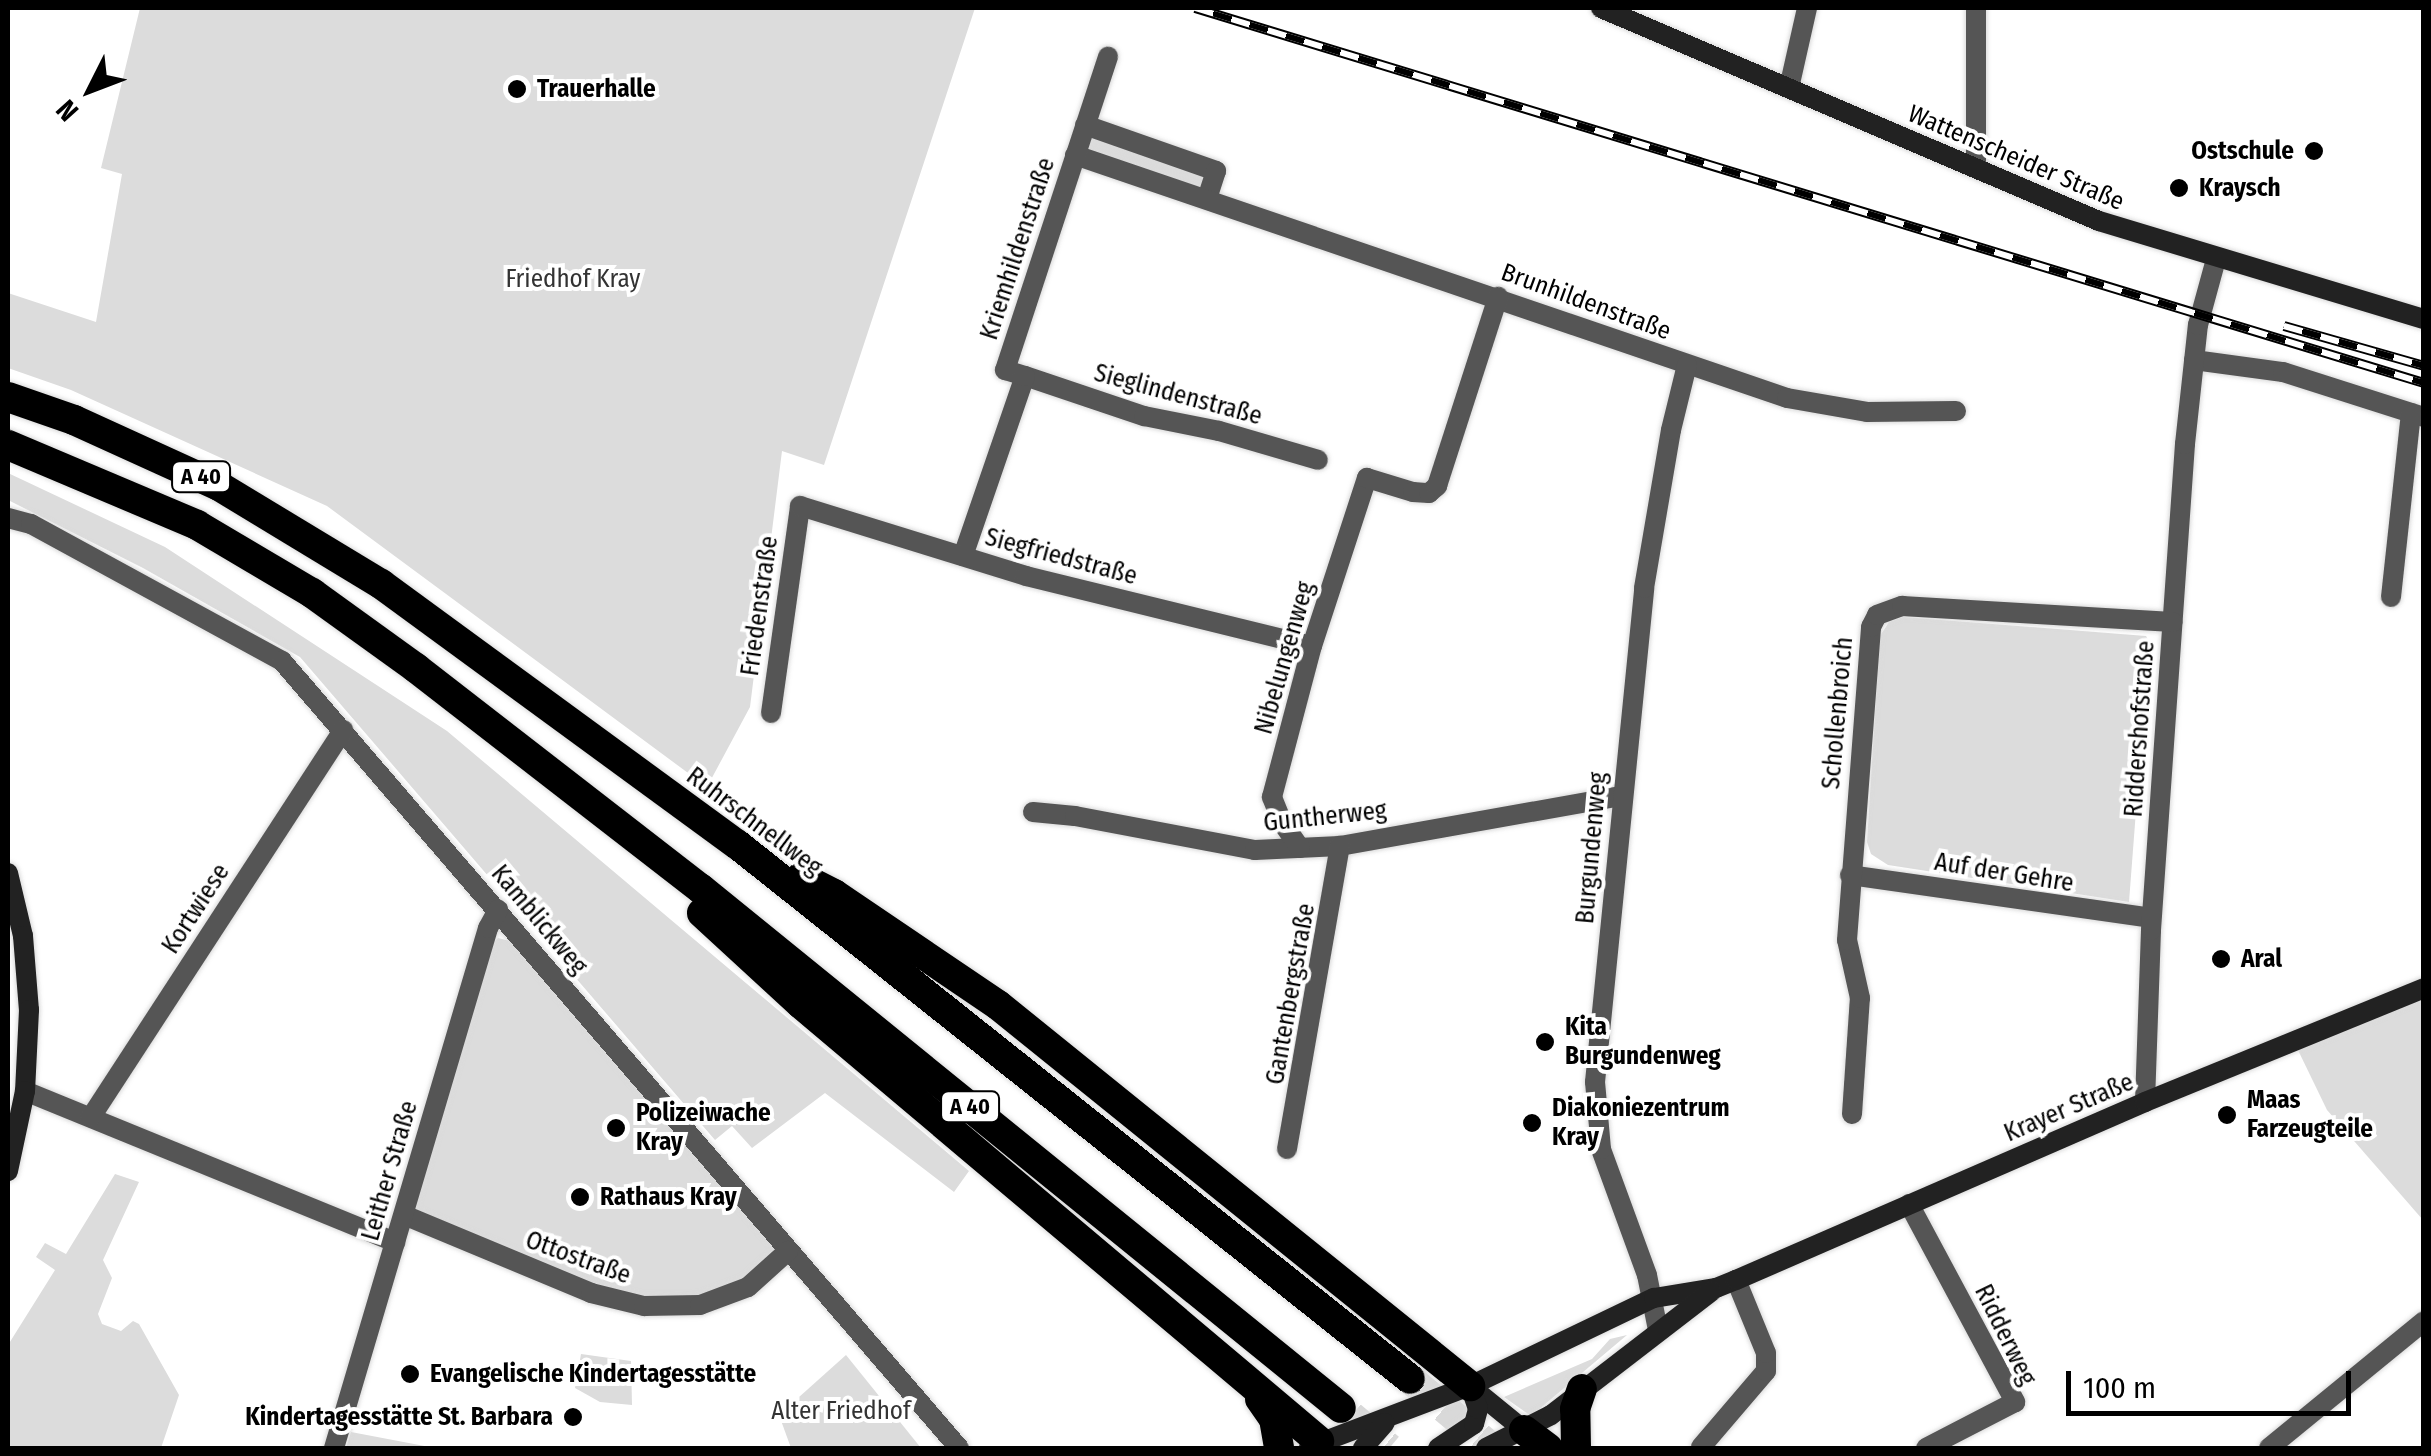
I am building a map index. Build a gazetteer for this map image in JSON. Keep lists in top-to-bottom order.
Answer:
{
  "streets": {
    "highway": ["A 40", "Ruhrschnellweg"],
    "main road": ["Wattenscheider Straße", "Krayer Straße"],
    "street": [
      "Kriemhildenstraße",
      "Brunhildenstraße",
      "Sieglindenstraße",
      "Siegfriedstraße",
      "Friedenstraße",
      "Nibelungenweg",
      "Schollenbroich",
      "Riddershofstraße",
      "Guntherweg",
      "Burgundenweg",
      "Auf der Gehre",
      "Kortwiese",
      "Kamblickweg",
      "Gantenbergstraße",
      "Leither Straße",
      "Ottostraße",
      "Ridderweg"
    ]
  },
  "crossings": [
    ["Wattenscheider Straße", "Riddershofstraße"],
    ["Kriemhildenstraße", "Brunhildenstraße"],
    ["Kriemhildenstraße", "Sieglindenstraße"],
    ["Brunhildenstraße", "Nibelungenweg"],
    ["Brunhildenstraße", "Burgundenweg"],
    ["Siegfriedstraße", "Friedenstraße"],
    ["Siegfriedstraße", "Nibelungenweg"],
    ["Nibelungenweg", "Guntherweg"],
    ["Schollenbroich", "Riddershofstraße"],
    ["Schollenbroich", "Auf der Gehre"],
    ["Riddershofstraße", "Auf der Gehre"],
    ["Riddershofstraße", "Krayer Straße"],
    ["Guntherweg", "Burgundenweg"],
    ["Guntherweg", "Gantenbergstraße"],
    ["Burgundenweg", "Krayer Straße"],
    ["Kortwiese", "Kamblickweg"],
    ["Kamblickweg", "Leither Straße"],
    ["Kamblickweg", "Ottostraße"],
    ["Krayer Straße", "Ridderweg"],
    ["Leither Straße", "Ottostraße"]
  ],
  "parks": ["Friedhof Kray", "Alter Friedhof"],
  "places": [
    "Trauerhalle",
    "Ostschule",
    "Kraysch",
    "Aral",
    "Kita Burgundenweg",
    "Maas Farzeugteile",
    "Diakoniezentrum Kray",
    "Polizeiwache Kray",
    "Rathaus Kray",
    "Evangelische Kindertagesstätte",
    "Kindertagesstätte St. Barbara"
  ],
  "scale_bar": "100 m",
  "north": "bottom left"
}
